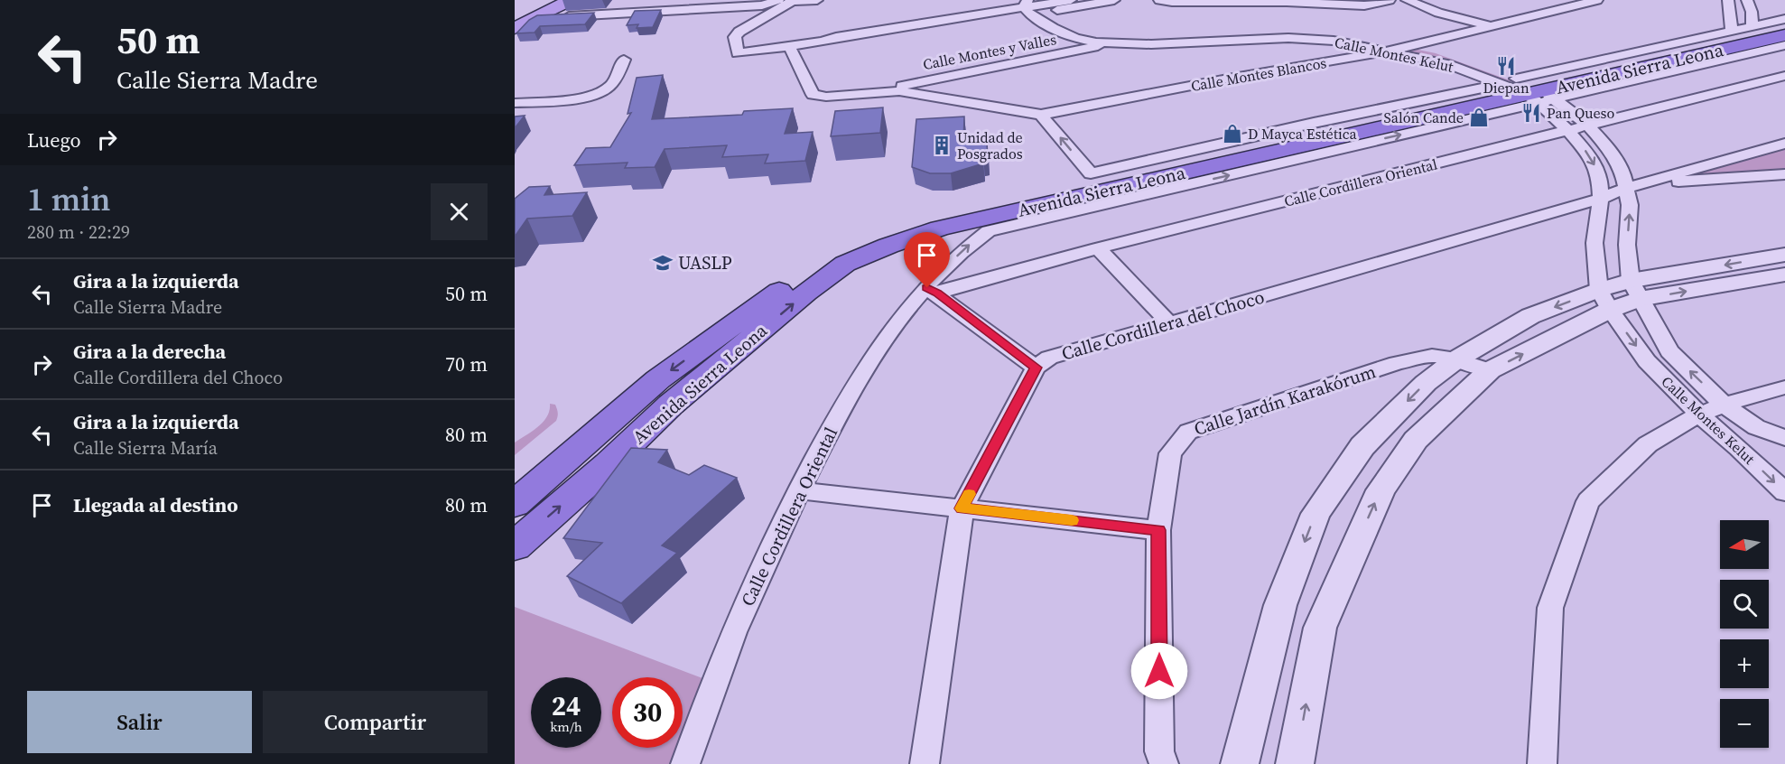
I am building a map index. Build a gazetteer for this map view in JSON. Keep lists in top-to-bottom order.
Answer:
{
  "streets": {
    "highway": ["Avenida Sierra Leona"],
    "street": [
      "Calle Montes y Valles",
      "Calle Montes Kelut",
      "Calle Montes Blancos",
      "Calle Cordillera Oriental",
      "Calle Cordillera del Choco",
      "Calle Jardín Karakórum"
    ]
  },
  "crossings": [
    ["Calle Montes y Valles", "Calle Montes Kelut"],
    ["Calle Montes Kelut", "Avenida Sierra Leona"],
    ["Calle Montes Kelut", "Calle Montes Blancos"],
    ["Calle Montes Kelut", "Calle Cordillera Oriental"],
    ["Calle Montes Kelut", "Calle Cordillera del Choco"],
    ["Avenida Sierra Leona", "Calle Montes Blancos"],
    ["Avenida Sierra Leona", "Calle Cordillera Oriental"]
  ],
  "places": {
    "restaurant": ["Diepan", "Pan Queso"],
    "shop": ["Salón Cande", "D Mayca Estética"],
    "building": ["Unidad de Posgrados"],
    "school or university": ["UASLP"]
  },
  "north": "left",
  "page": {
    "turn": ["50 m", "Calle Sierra Madre"],
    "then": "Luego",
    "heading": ["1 min", "280 m · 22:29"],
    "list": [
      {
        "name": "Gira a la izquierda",
        "note": "Calle Sierra Madre",
        "value": "50 m"
      },
      {
        "name": "Gira a la derecha",
        "note": "Calle Cordillera del Choco",
        "value": "70 m"
      },
      {
        "name": "Gira a la izquierda",
        "note": "Calle Sierra María",
        "value": "80 m"
      },
      {
        "name": "Llegada al destino",
        "value": "80 m"
      }
    ],
    "map_buttons": ["+", "−"],
    "speed": "24 km/h",
    "limit": "30",
    "buttons": ["Salir", "Compartir"]
  }
}
